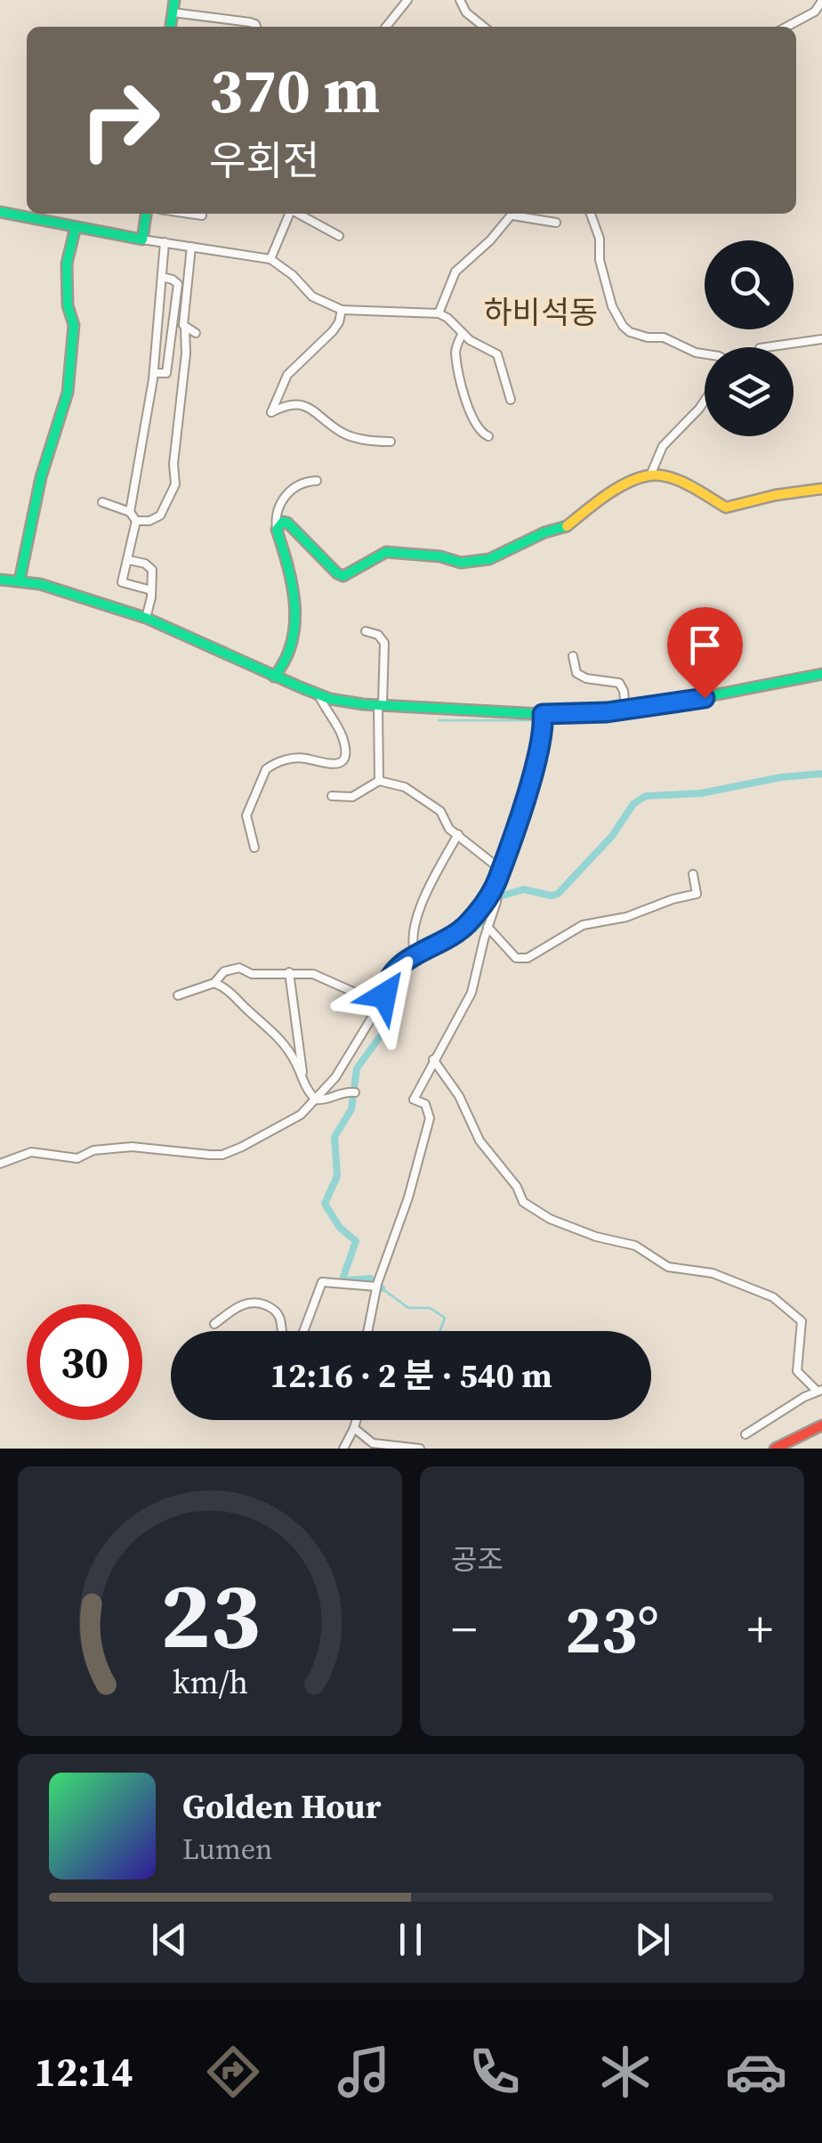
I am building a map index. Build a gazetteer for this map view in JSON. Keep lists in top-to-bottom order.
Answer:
{
  "districts": ["하비석동"],
  "page": {
    "turn": ["370 m", "우회전"],
    "limit": "30",
    "trip": "12:16 · 2 분 · 540 m",
    "tile": "공조",
    "heat": ["−", "23°", "+"],
    "song": ["Golden Hour", "Lumen"],
    "tabs": "12:14",
    "gauge": ["23", "km/h"]
  }
}
